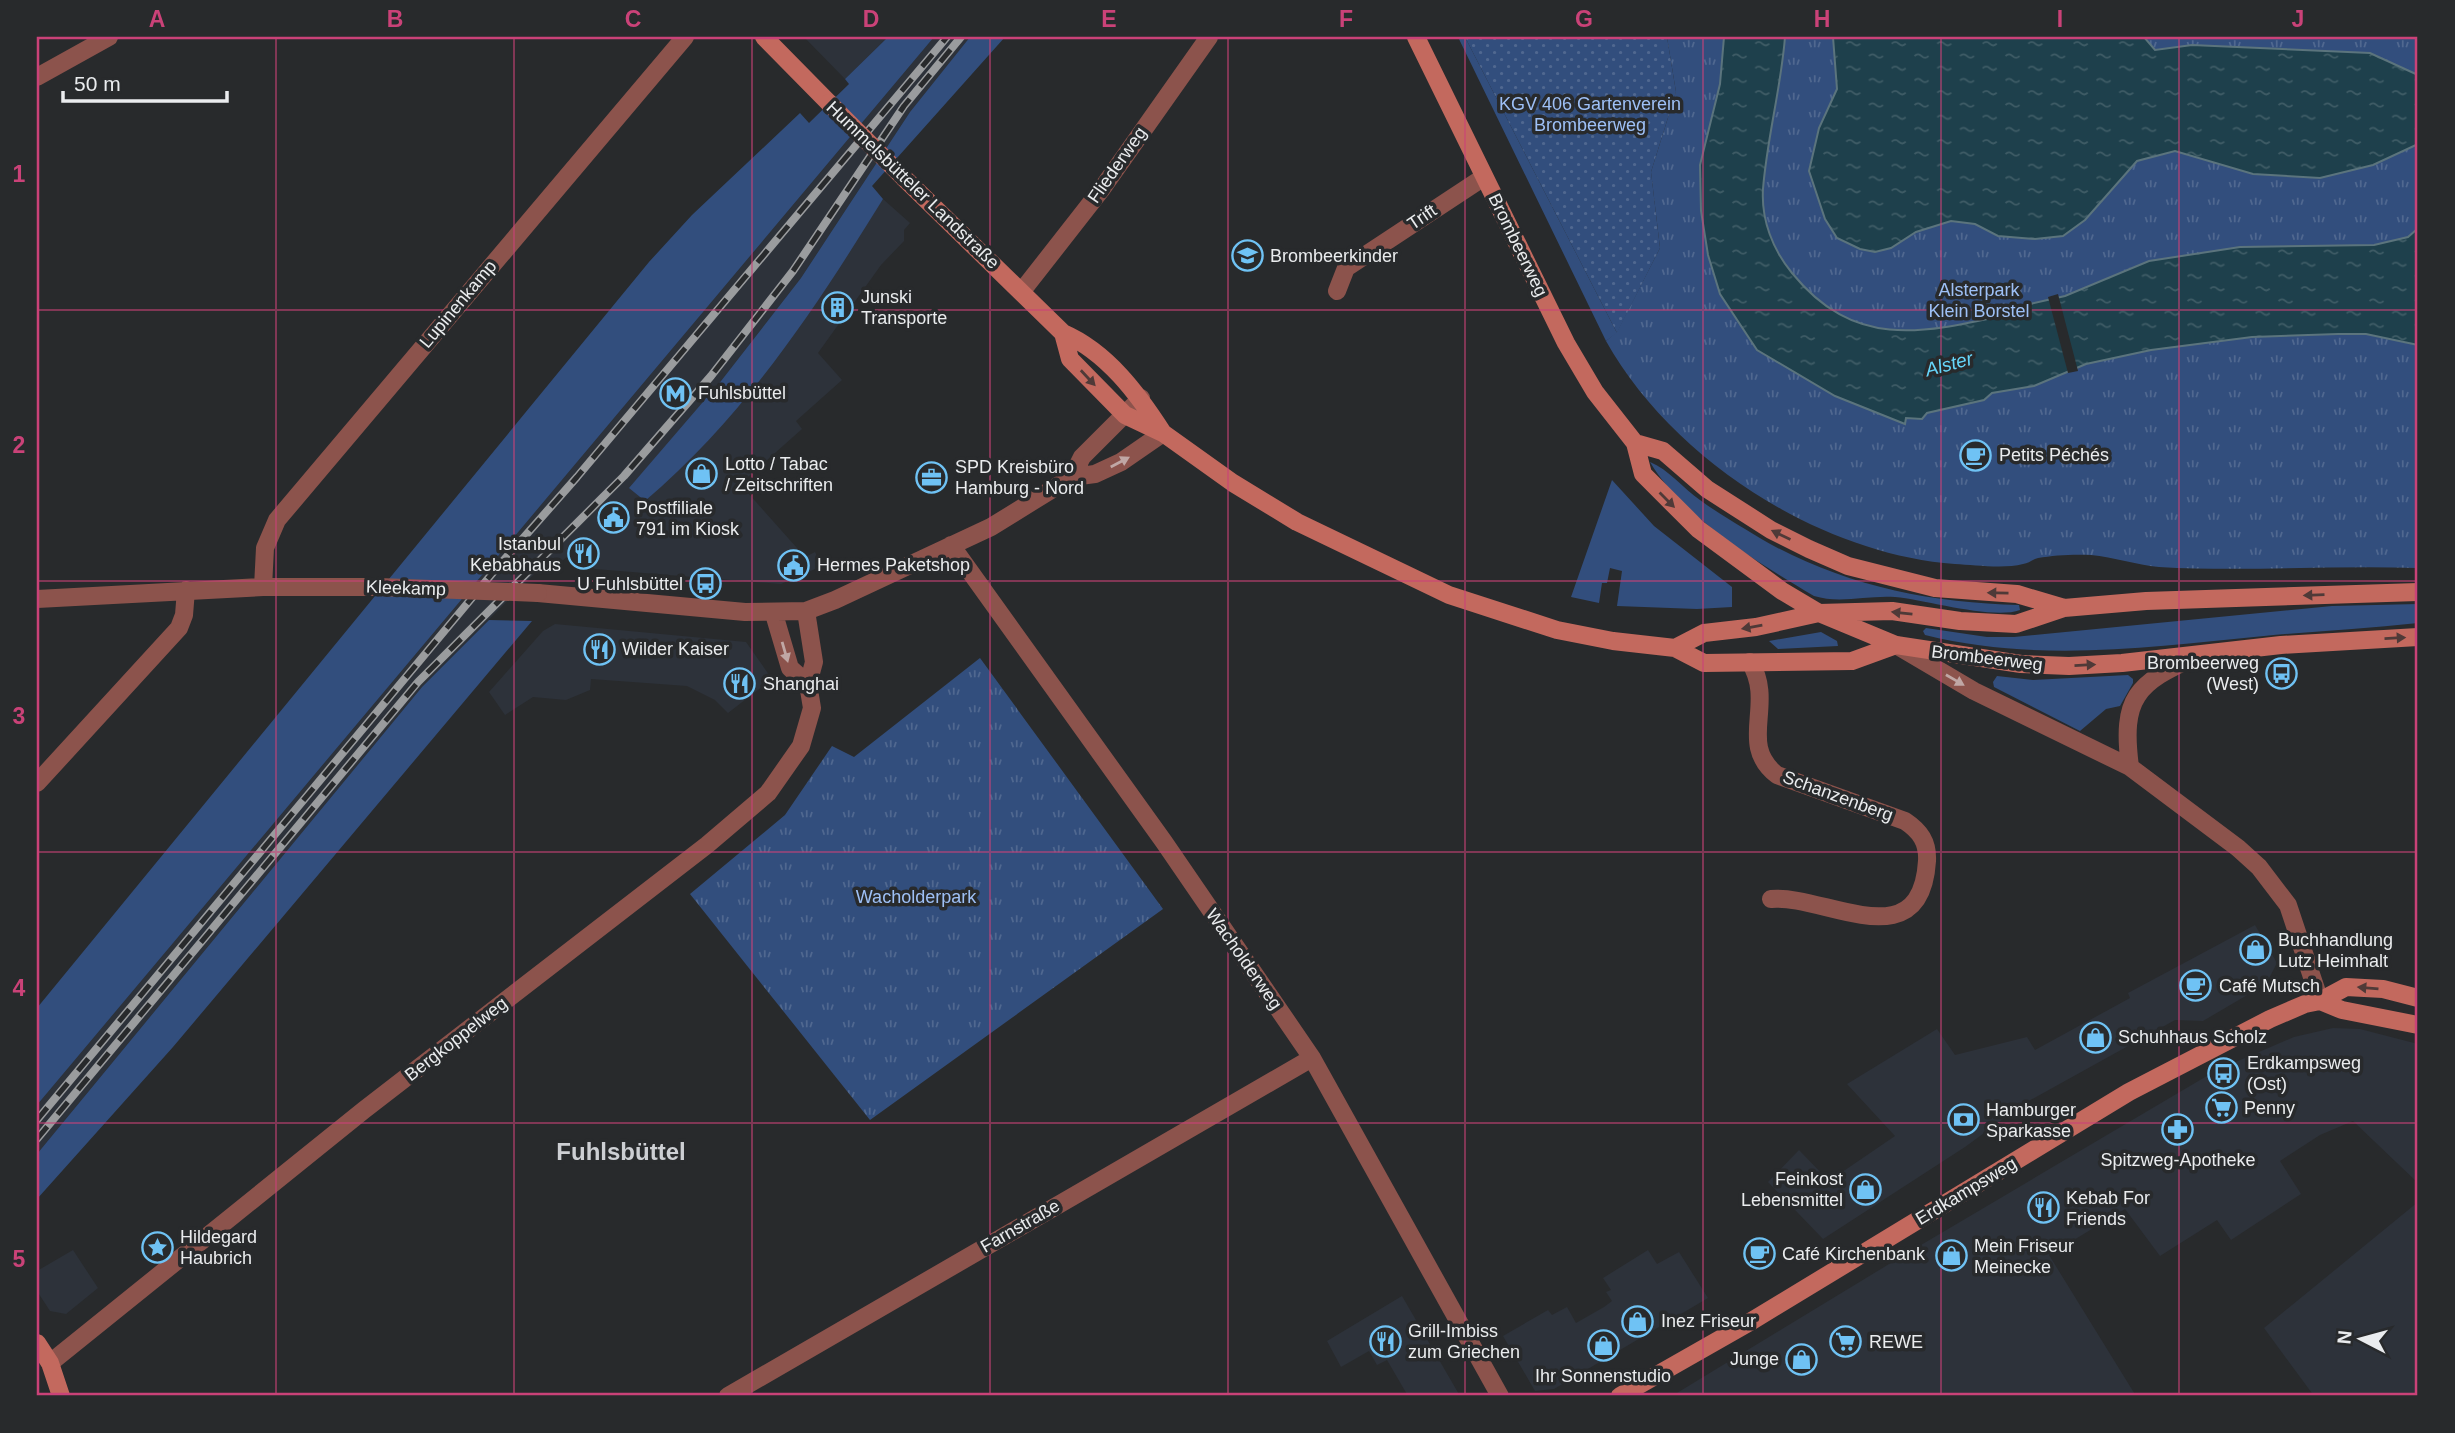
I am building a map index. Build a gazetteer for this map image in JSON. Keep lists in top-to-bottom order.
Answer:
{
  "streets": {
    "main road": ["Hummelsbütteler Landstraße", "Brombeerweg", "Erdkampsweg"],
    "street": [
      "Fliederweg",
      "Trift",
      "Lupinenkamp",
      "Kleekamp",
      "Schanzenberg",
      "Wacholderweg",
      "Bergkoppelweg",
      "Farnstraße"
    ]
  },
  "crossings": [
    ["Fliederweg", "Hummelsbütteler Landstraße"],
    ["Hummelsbütteler Landstraße", "Brombeerweg"],
    ["Hummelsbütteler Landstraße", "Schanzenberg"],
    ["Trift", "Brombeerweg"],
    ["Lupinenkamp", "Kleekamp"],
    ["Wacholderweg", "Farnstraße"]
  ],
  "districts": ["Fuhlsbüttel"],
  "water": ["Alster"],
  "parks": ["KGV 406 Gartenverein Brombeerweg", "Alsterpark Klein Borstel", "Wacholderpark"],
  "places": {
    "school or university": ["Brombeerkinder"],
    "building": ["Junski Transporte"],
    "metro station": ["Fuhlsbüttel"],
    "cafe": ["Petits Péchés", "Café Mutsch", "Café Kirchenbank"],
    "shop": [
      "Lotto / Tabac / Zeitschriften",
      "Buchhandlung Lutz Heimhalt",
      "Schuhhaus Scholz",
      "Feinkost Lebensmittel",
      "Mein Friseur Meinecke",
      "Inez Friseur",
      "Ihr Sonnenstudio",
      "Junge"
    ],
    "office": ["SPD Kreisbüro Hamburg - Nord"],
    "public building": ["Postfiliale 791 im Kiosk", "Hermes Paketshop"],
    "restaurant": [
      "Istanbul Kebabhaus",
      "Wilder Kaiser",
      "Shanghai",
      "Kebab For Friends",
      "Grill-Imbiss zum Griechen"
    ],
    "bus stop": ["U Fuhlsbüttel", "Brombeerweg (West)", "Erdkampsweg (Ost)"],
    "supermarket": ["Penny", "REWE"],
    "bank": ["Hamburger Sparkasse"],
    "pharmacy": ["Spitzweg-Apotheke"],
    "place": ["Hildegard Haubrich"]
  },
  "scale_bar": "50 m",
  "north": "left",
  "grid": {
    "columns": [
      "A",
      "B",
      "C",
      "D",
      "E",
      "F",
      "G",
      "H",
      "I",
      "J"
    ],
    "rows": [
      "1",
      "2",
      "3",
      "4",
      "5"
    ]
  }
}
